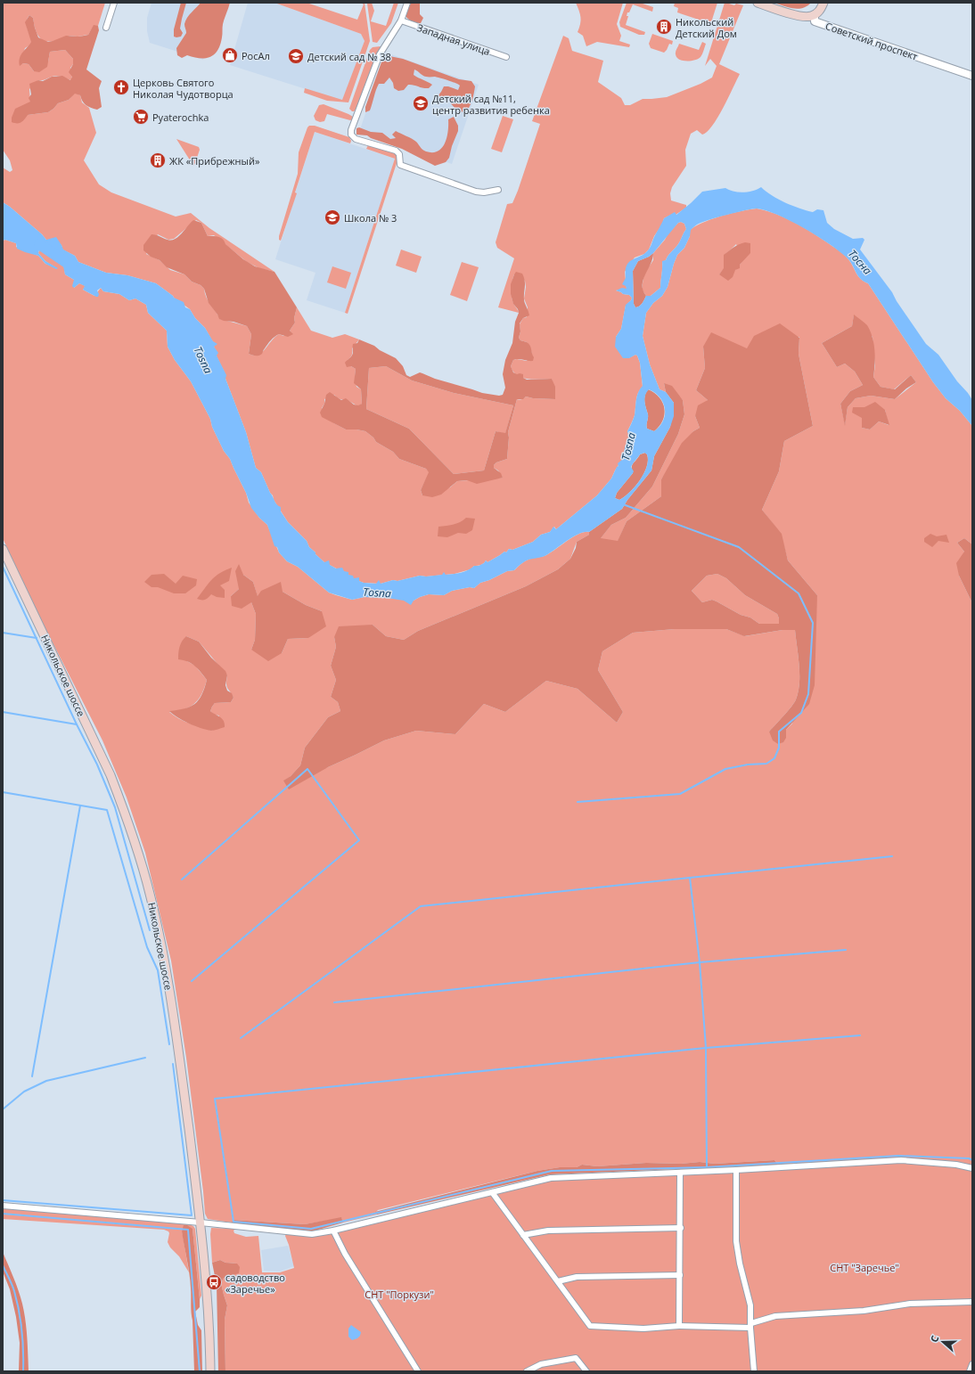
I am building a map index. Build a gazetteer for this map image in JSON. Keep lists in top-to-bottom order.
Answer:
{
  "streets": {
    "main road": ["Советский проспект", "Никольское шоссе"],
    "street": ["Западная улица"]
  },
  "water": ["Тосна", "Tosna"],
  "parks": ["СНТ \"Заречье\"", "СНТ \"Поркузи\""],
  "places": {
    "building": ["Никольский Детский Дом", "ЖК «Прибрежный»"],
    "shop": ["РосАл"],
    "school or university": ["Детский сад № 38", "Детский сад №11, центр развития ребенка", "Школа № 3"],
    "church": ["Церковь Святого Николая Чудотворца"],
    "supermarket": ["Pyaterochka"],
    "bus stop": ["садоводство «Заречье»"]
  },
  "north": "left"
}
